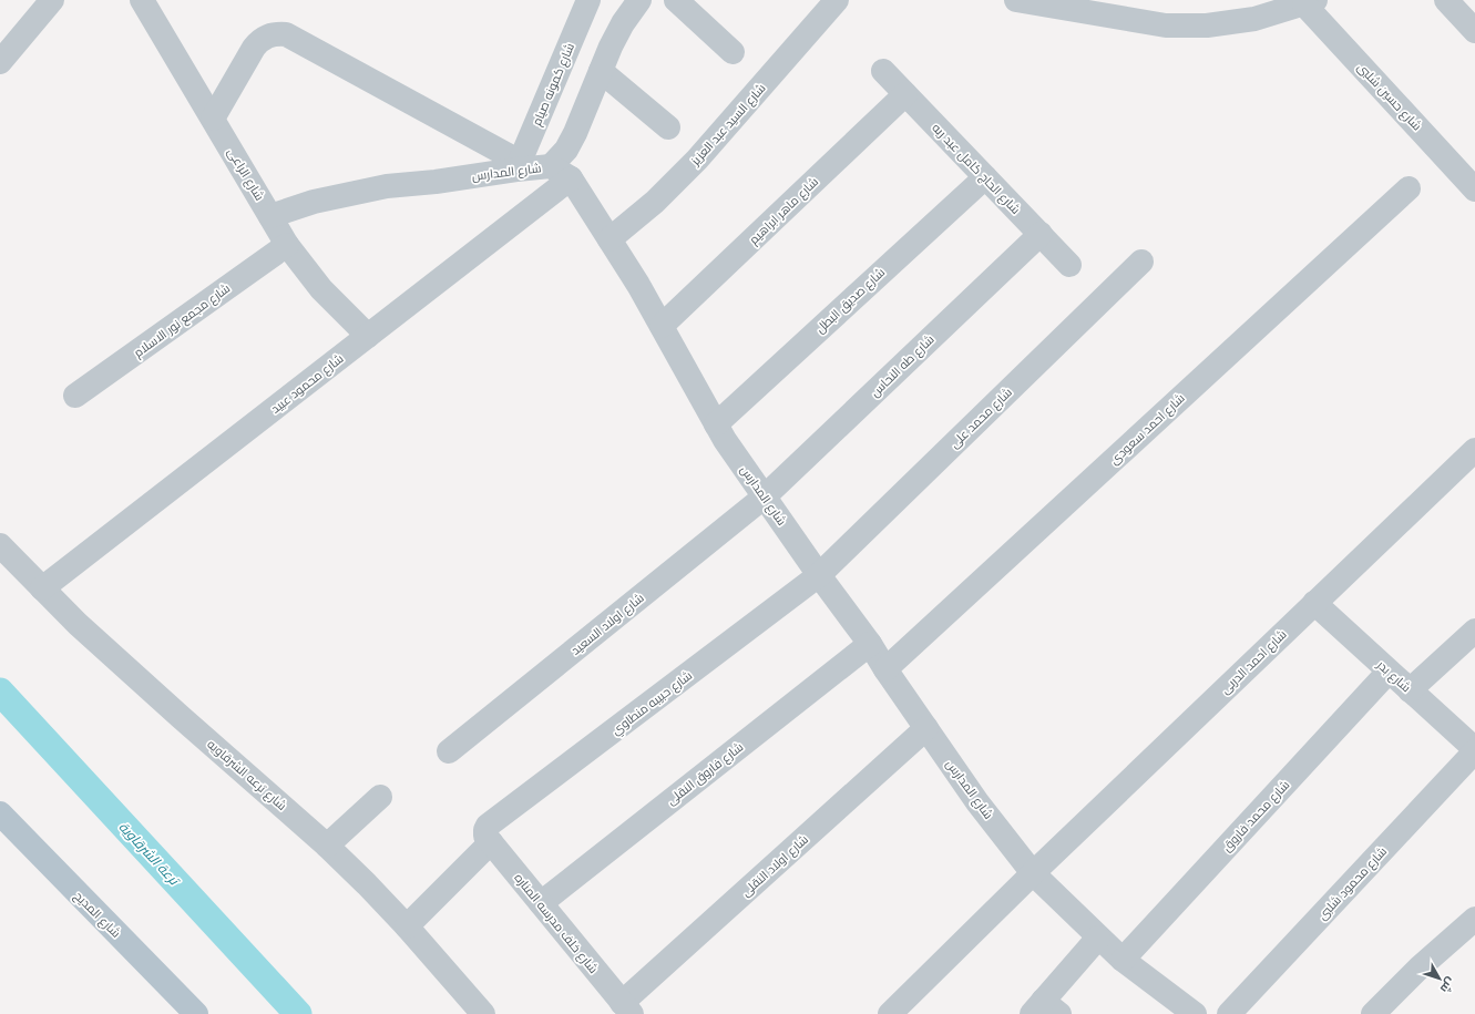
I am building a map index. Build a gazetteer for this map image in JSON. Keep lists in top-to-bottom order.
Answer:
{
  "streets": {
    "main road": ["شارع المديح"],
    "street": [
      "شارع كمونه صيام",
      "شارع حسين شلبى",
      "شارع السيد عبد العزيز",
      "شارع الحاج كامل عبد ربه",
      "شارع المدارس",
      "شارع الراعى",
      "شارع ماهر ابراهيم",
      "شارع صديق البطل",
      "شارع مجمع نور الاسلام",
      "شارع طه النحاس",
      "شارع محمود عبيد",
      "شارع محمد على",
      "شارع احمد سعودى",
      "شارع اولاد السعيد",
      "شارع احمد الدربى",
      "شارع بدر",
      "شارع حبيبه منطاوي",
      "شارع فاروق النقلى",
      "شارع ترعه الشرقاويه",
      "شارع محمد فاروق",
      "شارع اولاد النقلى",
      "شارع محمود شلبى",
      "شارع خلف مدرسه المناره"
    ]
  },
  "crossings": [
    ["شارع كمونه صيام", "شارع المدارس"],
    ["شارع السيد عبد العزيز", "شارع المدارس"],
    ["شارع الحاج كامل عبد ربه", "شارع ماهر ابراهيم"],
    ["شارع الحاج كامل عبد ربه", "شارع صديق البطل"],
    ["شارع الحاج كامل عبد ربه", "شارع طه النحاس"],
    ["شارع المدارس", "شارع الراعى"],
    ["شارع المدارس", "شارع ماهر ابراهيم"],
    ["شارع المدارس", "شارع صديق البطل"],
    ["شارع المدارس", "شارع طه النحاس"],
    ["شارع المدارس", "شارع محمود عبيد"],
    ["شارع المدارس", "شارع محمد على"],
    ["شارع المدارس", "شارع احمد سعودى"],
    ["شارع المدارس", "شارع اولاد السعيد"],
    ["شارع المدارس", "شارع احمد الدربى"],
    ["شارع المدارس", "شارع حبيبه منطاوي"],
    ["شارع المدارس", "شارع فاروق النقلى"],
    ["شارع المدارس", "شارع محمد فاروق"],
    ["شارع المدارس", "شارع اولاد النقلى"],
    ["شارع الراعى", "شارع مجمع نور الاسلام"],
    ["شارع الراعى", "شارع محمود عبيد"],
    ["شارع طه النحاس", "شارع اولاد السعيد"],
    ["شارع محمود عبيد", "شارع ترعه الشرقاويه"],
    ["شارع محمد على", "شارع حبيبه منطاوي"],
    ["شارع احمد الدربى", "شارع بدر"],
    ["شارع بدر", "شارع محمد فاروق"],
    ["شارع بدر", "شارع محمود شلبى"],
    ["شارع حبيبه منطاوي", "شارع ترعه الشرقاويه"],
    ["شارع حبيبه منطاوي", "شارع خلف مدرسه المناره"],
    ["شارع فاروق النقلى", "شارع خلف مدرسه المناره"],
    ["شارع اولاد النقلى", "شارع خلف مدرسه المناره"]
  ],
  "water": ["ترعة الشرقاوية"],
  "north": "bottom right"
}
